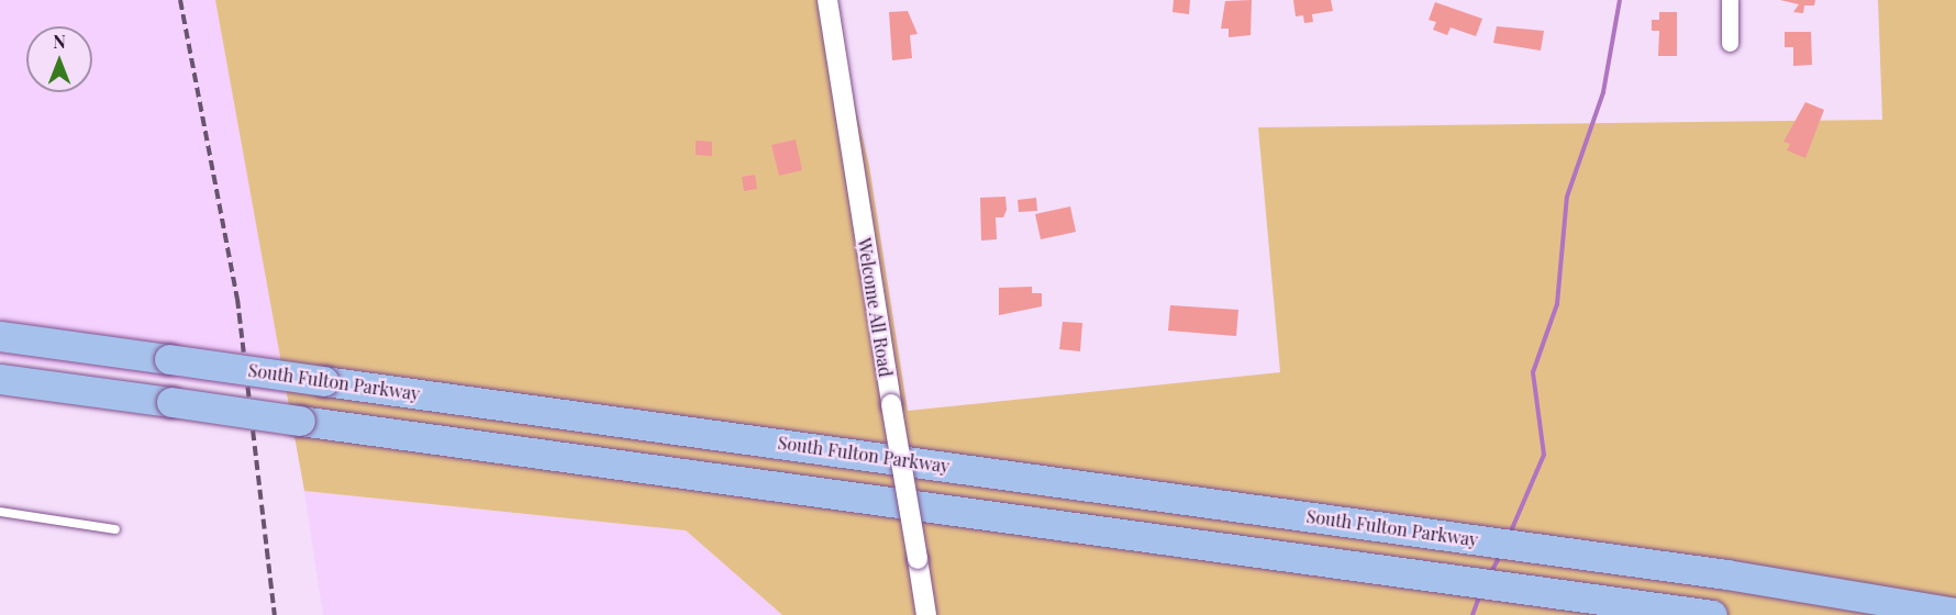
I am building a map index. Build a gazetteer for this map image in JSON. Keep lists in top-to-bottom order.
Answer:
{
  "streets": {
    "highway": ["South Fulton Parkway"],
    "street": ["Welcome All Road"]
  },
  "north": "top"
}
